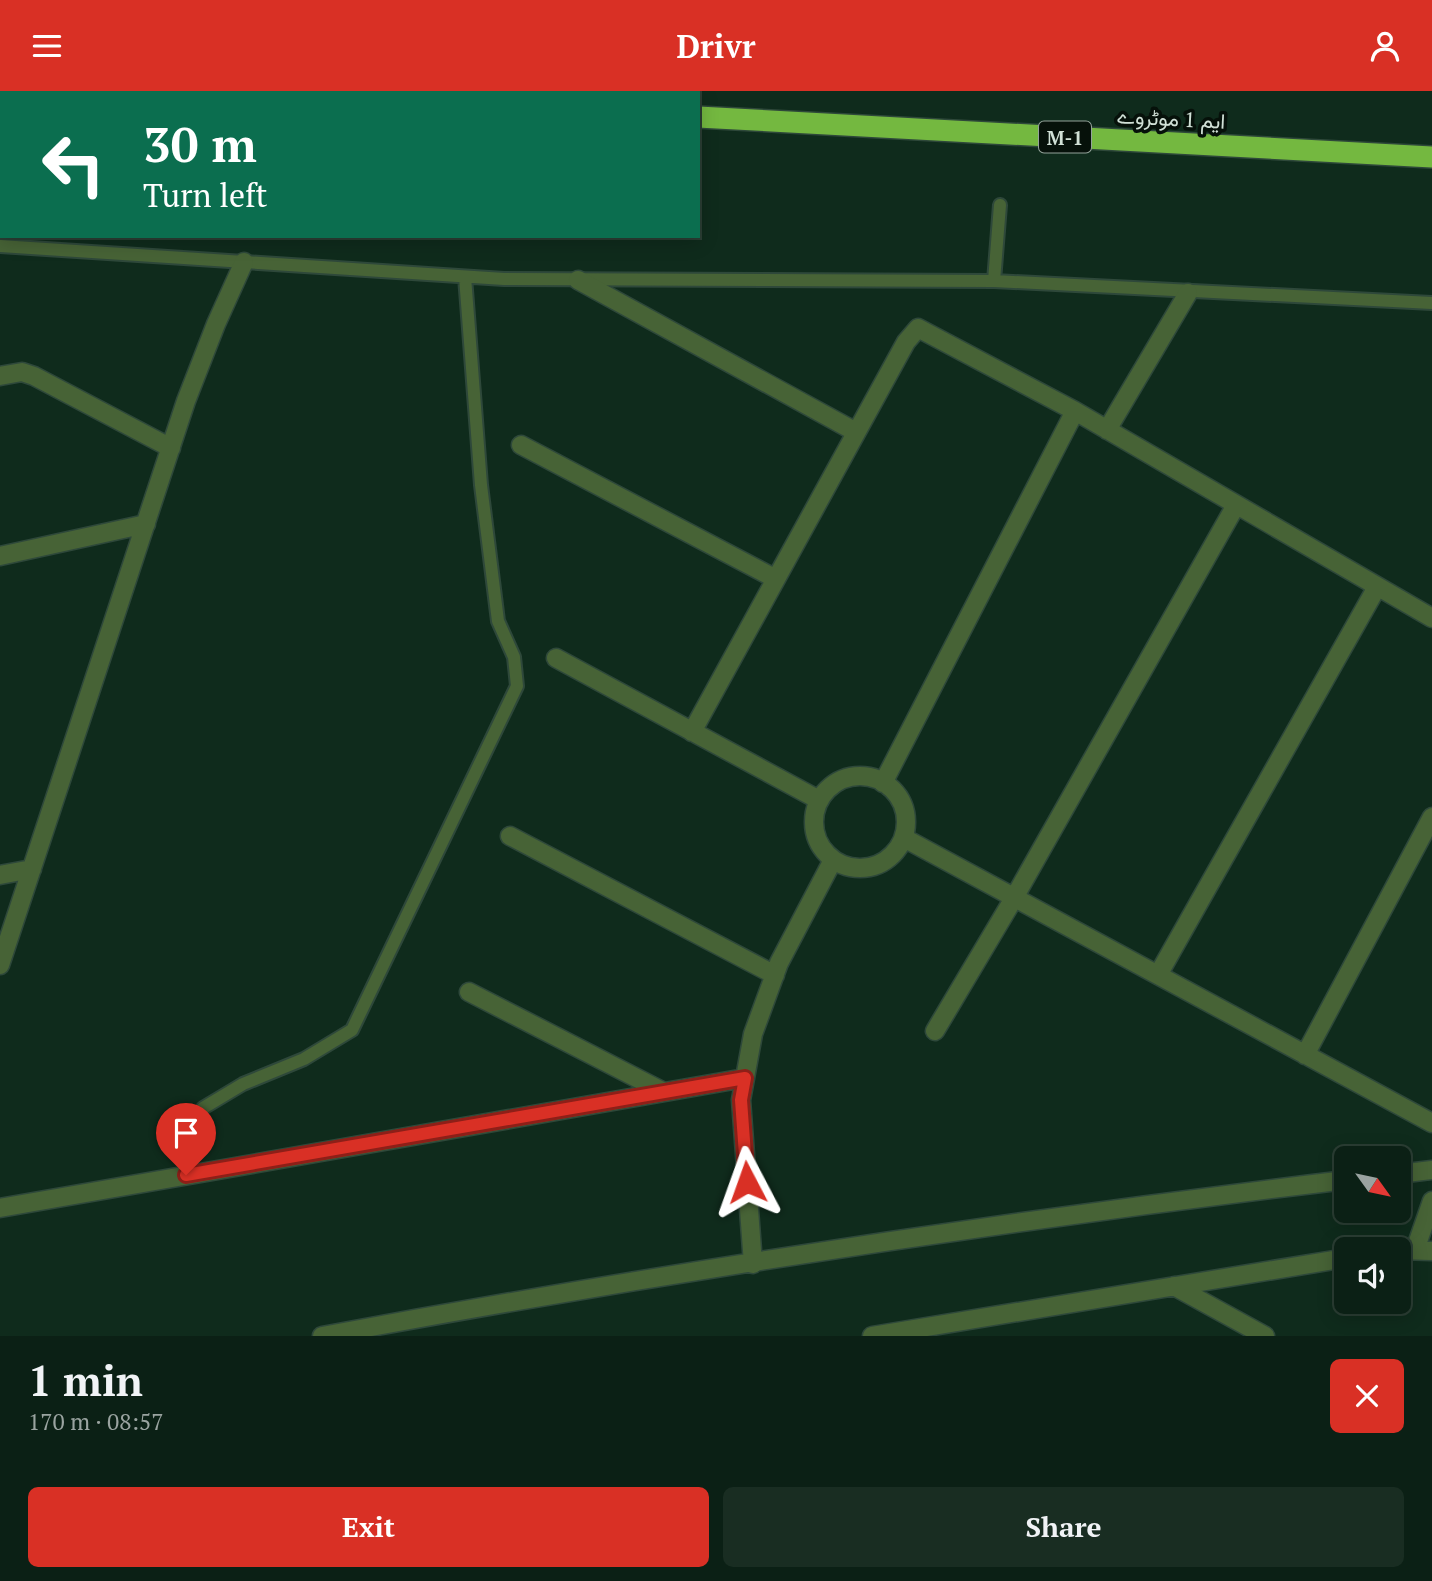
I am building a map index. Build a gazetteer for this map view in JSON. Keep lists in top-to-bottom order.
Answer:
{
  "streets": {
    "highway": ["ایم 1 موٹروے", "M-1"]
  },
  "north": "bottom right",
  "page": {
    "header": "Drivr",
    "turn": ["30 m", "Turn left"],
    "heading": ["1 min", "170 m · 08:57"],
    "buttons": ["Exit", "Share"]
  }
}
